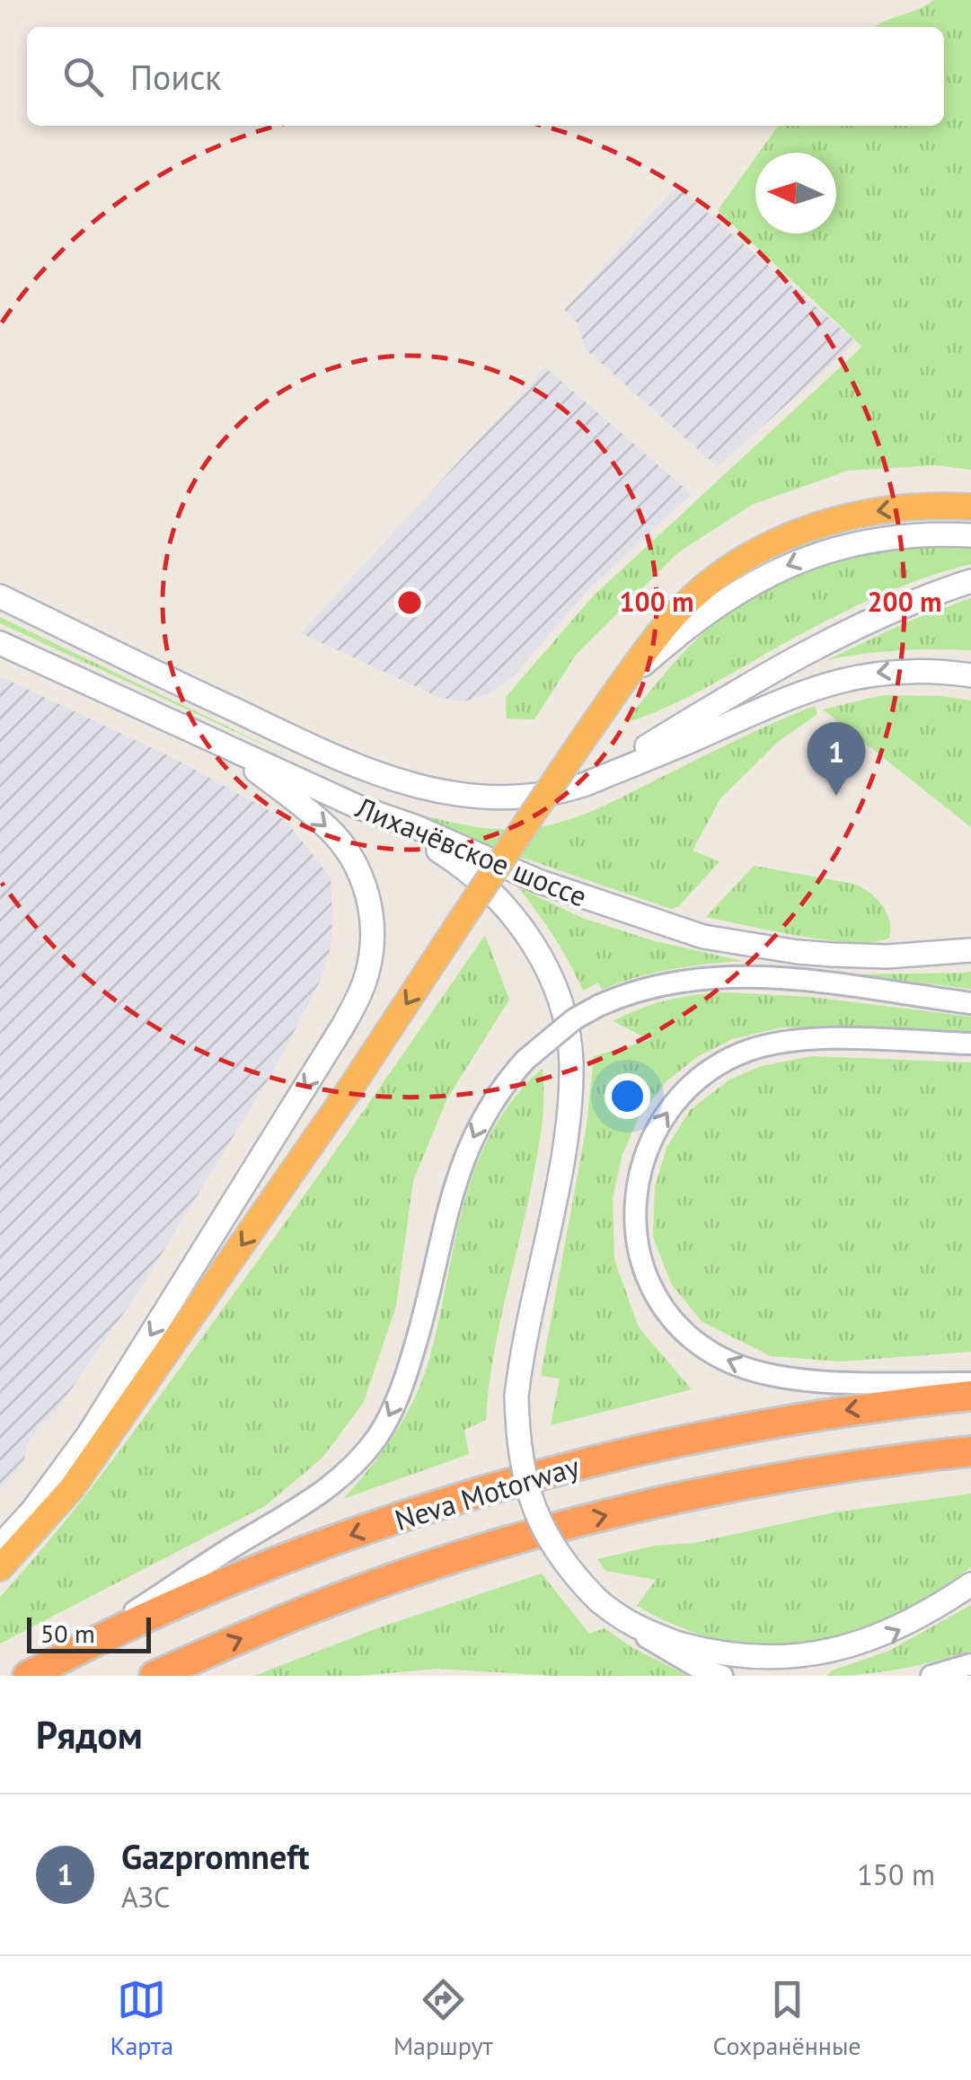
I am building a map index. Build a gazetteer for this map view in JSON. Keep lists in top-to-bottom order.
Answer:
{
  "streets": {
    "highway": ["Neva Motorway"],
    "main road": ["Лихачёвское шоссе"]
  },
  "scale_bar": "50 m",
  "north": "left",
  "page": {
    "search": "Поиск",
    "pins": "1",
    "scale": "50 m",
    "heading": "Рядом",
    "list": [
      {
        "mark": "1",
        "name": "Gazpromneft",
        "note": "АЗС",
        "value": "150 m"
      }
    ],
    "nav": ["Карта", "Маршрут", "Сохранённые"]
  },
  "rings": ["100 m", "200 m"]
}
